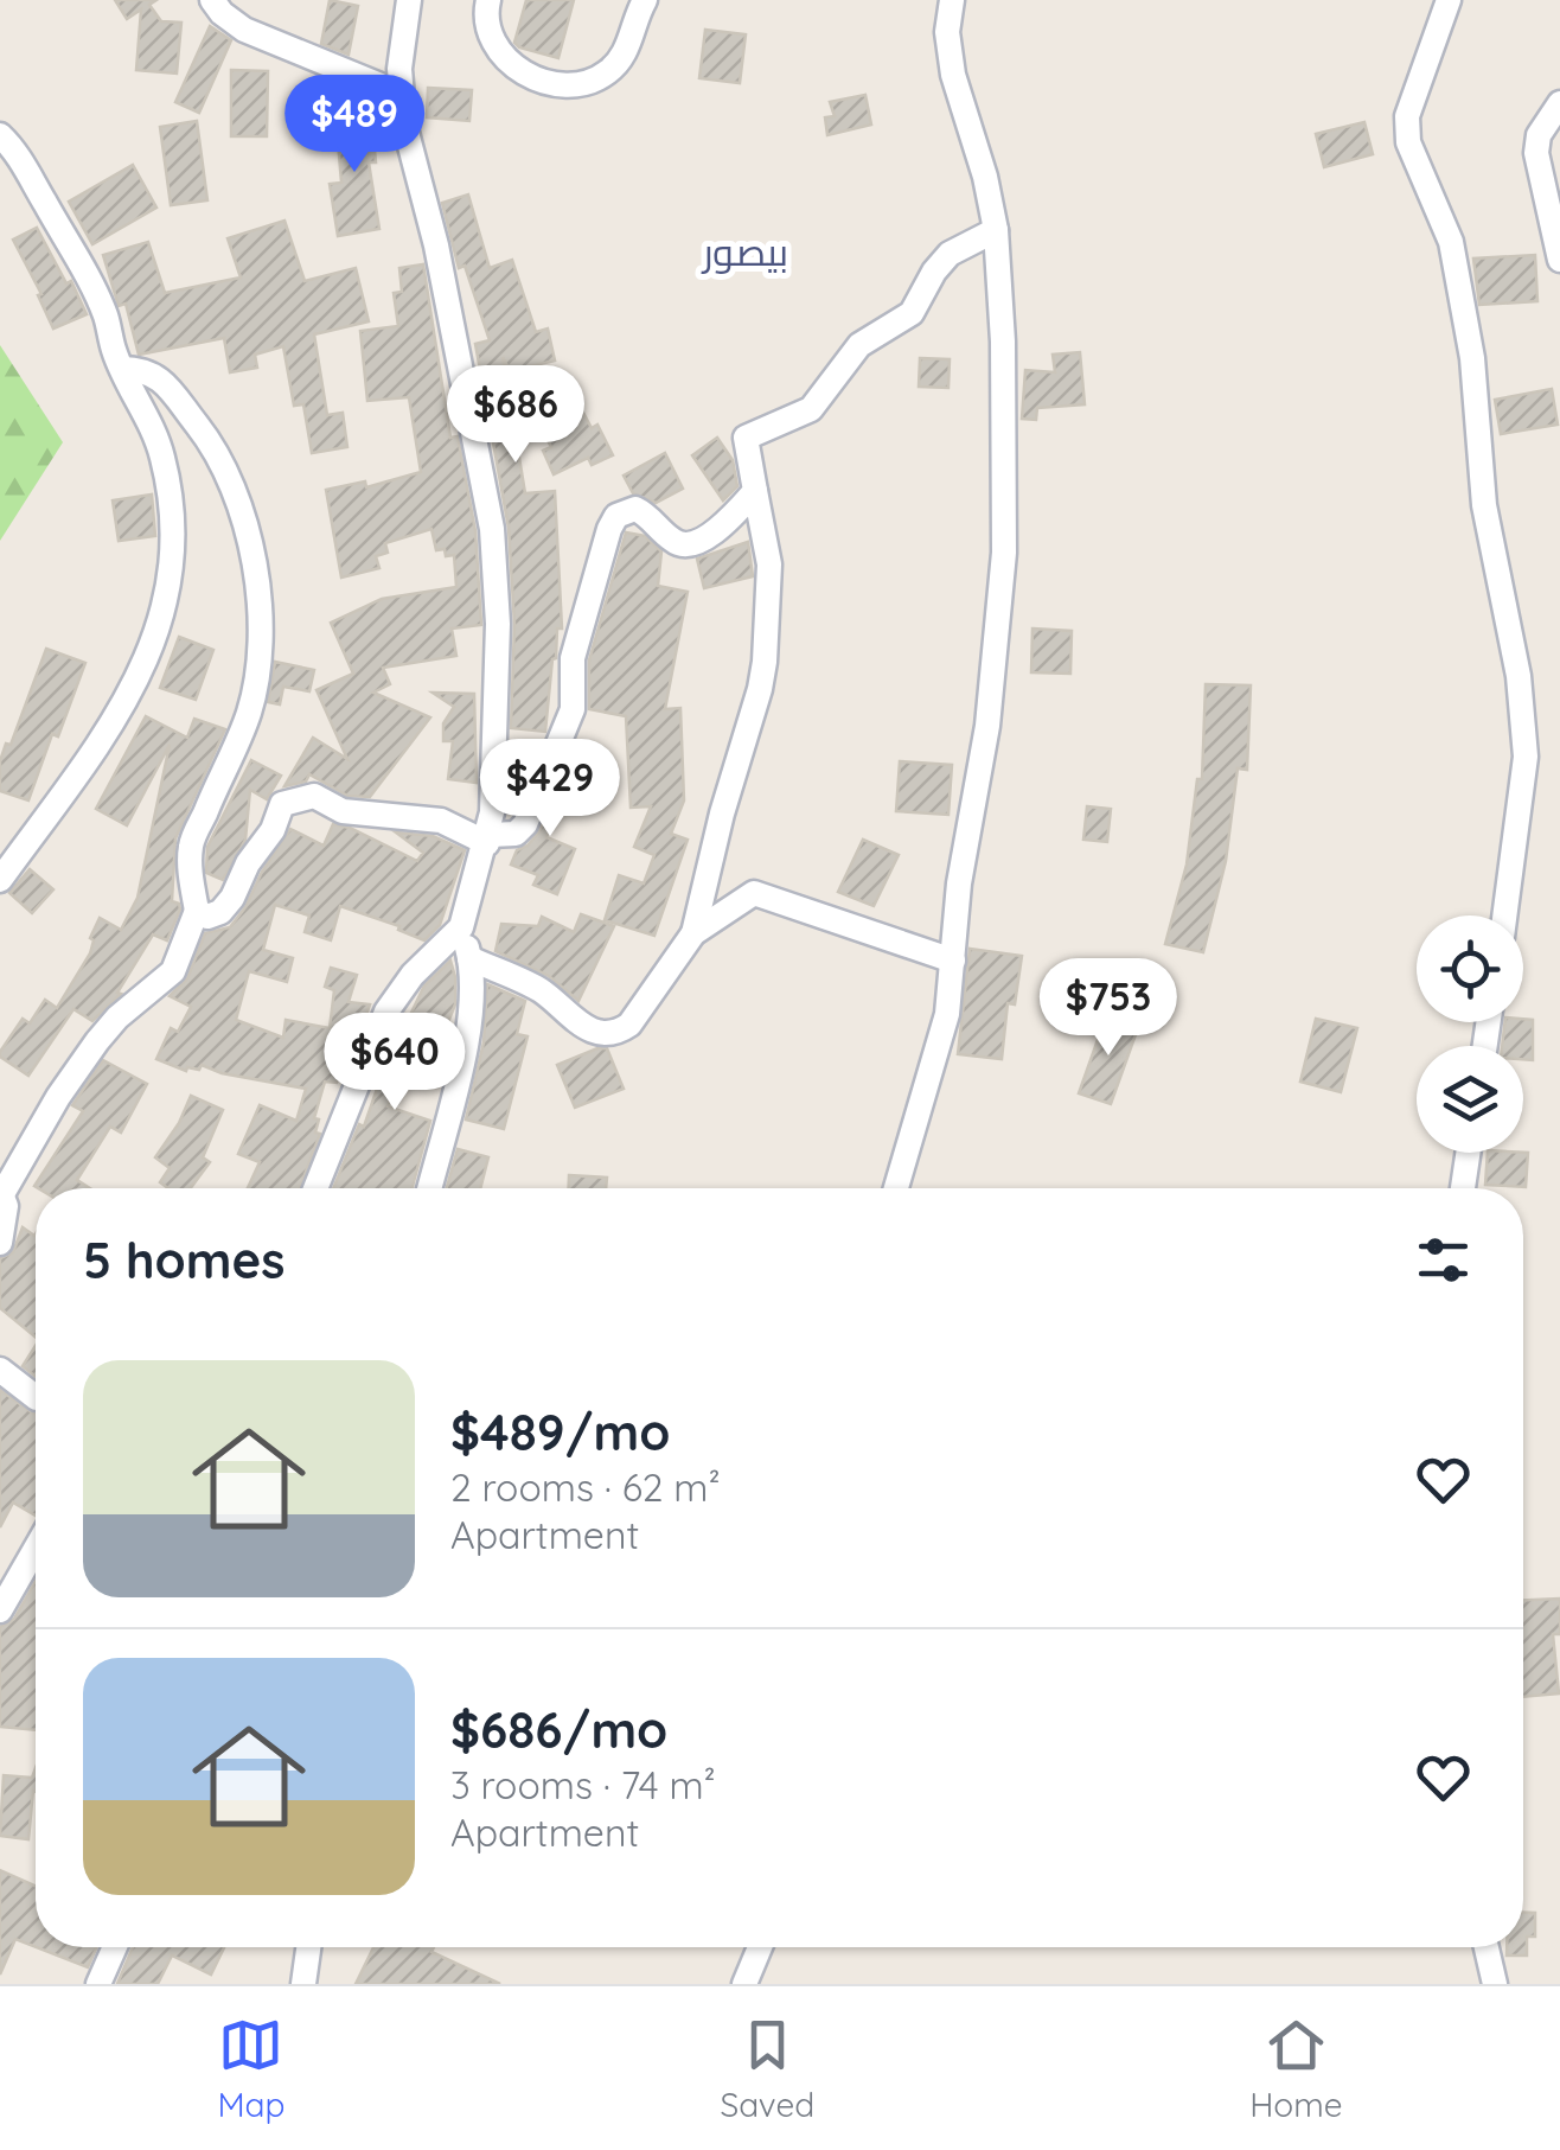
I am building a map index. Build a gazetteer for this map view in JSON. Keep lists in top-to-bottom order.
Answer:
{
  "districts": ["بيصور"],
  "page": {
    "price": [
      "$489",
      "$686",
      "$429",
      "$753",
      "$640"
    ],
    "heading": "5 homes",
    "list": [
      {
        "name": "$489/mo",
        "note": "2 rooms · 62 m² · Apartment"
      },
      {
        "name": "$686/mo",
        "note": "3 rooms · 74 m² · Apartment"
      }
    ],
    "tabs": ["Map", "Saved", "Home"]
  }
}
